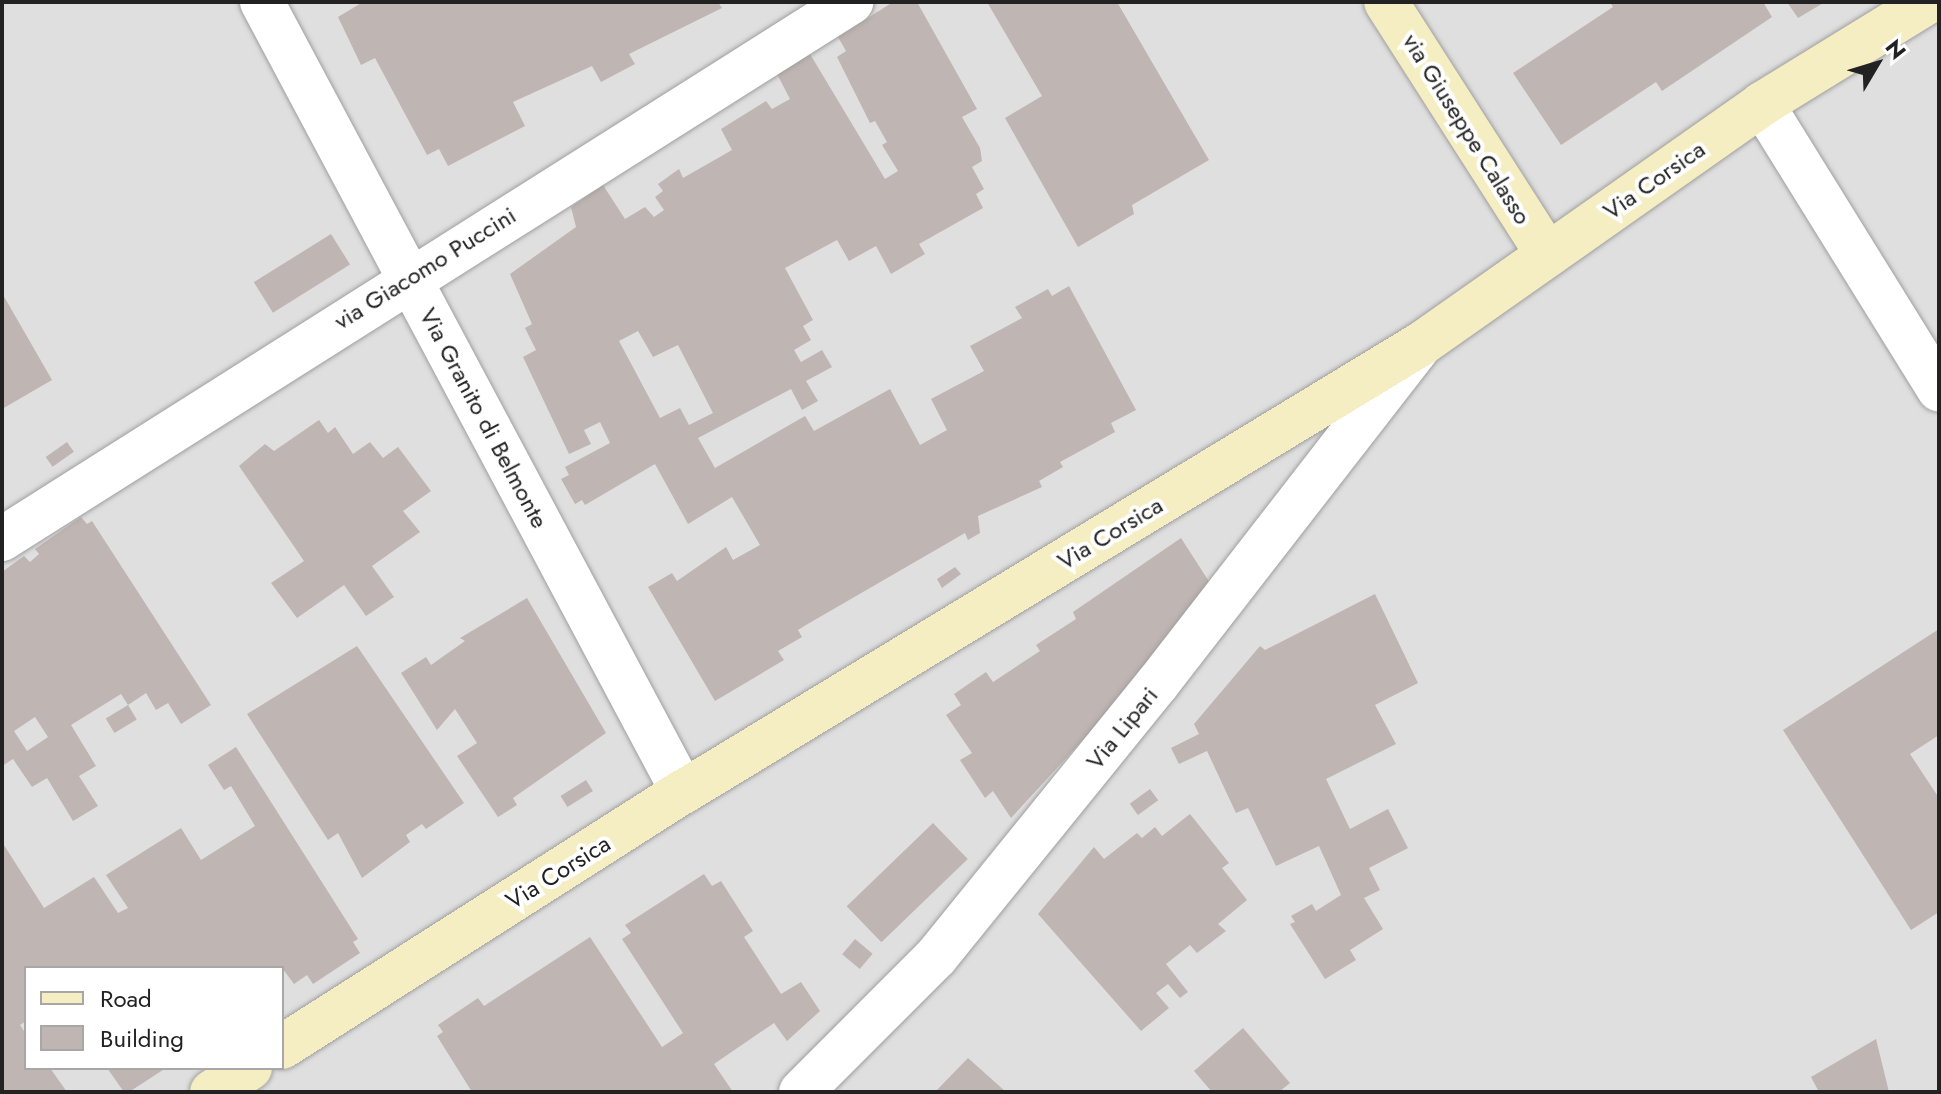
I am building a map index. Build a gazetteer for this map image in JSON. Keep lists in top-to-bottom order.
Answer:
{
  "streets": {
    "main road": ["via Giuseppe Calasso", "Via Corsica"],
    "street": ["via Giacomo Puccini", "Via Granito di Belmonte", "Via Lipari"]
  },
  "crossings": [
    ["via Giuseppe Calasso", "Via Corsica"],
    ["Via Corsica", "Via Granito di Belmonte"],
    ["Via Corsica", "Via Lipari"],
    ["via Giacomo Puccini", "Via Granito di Belmonte"]
  ],
  "legend": ["Road", "Building"],
  "north": "top right"
}
